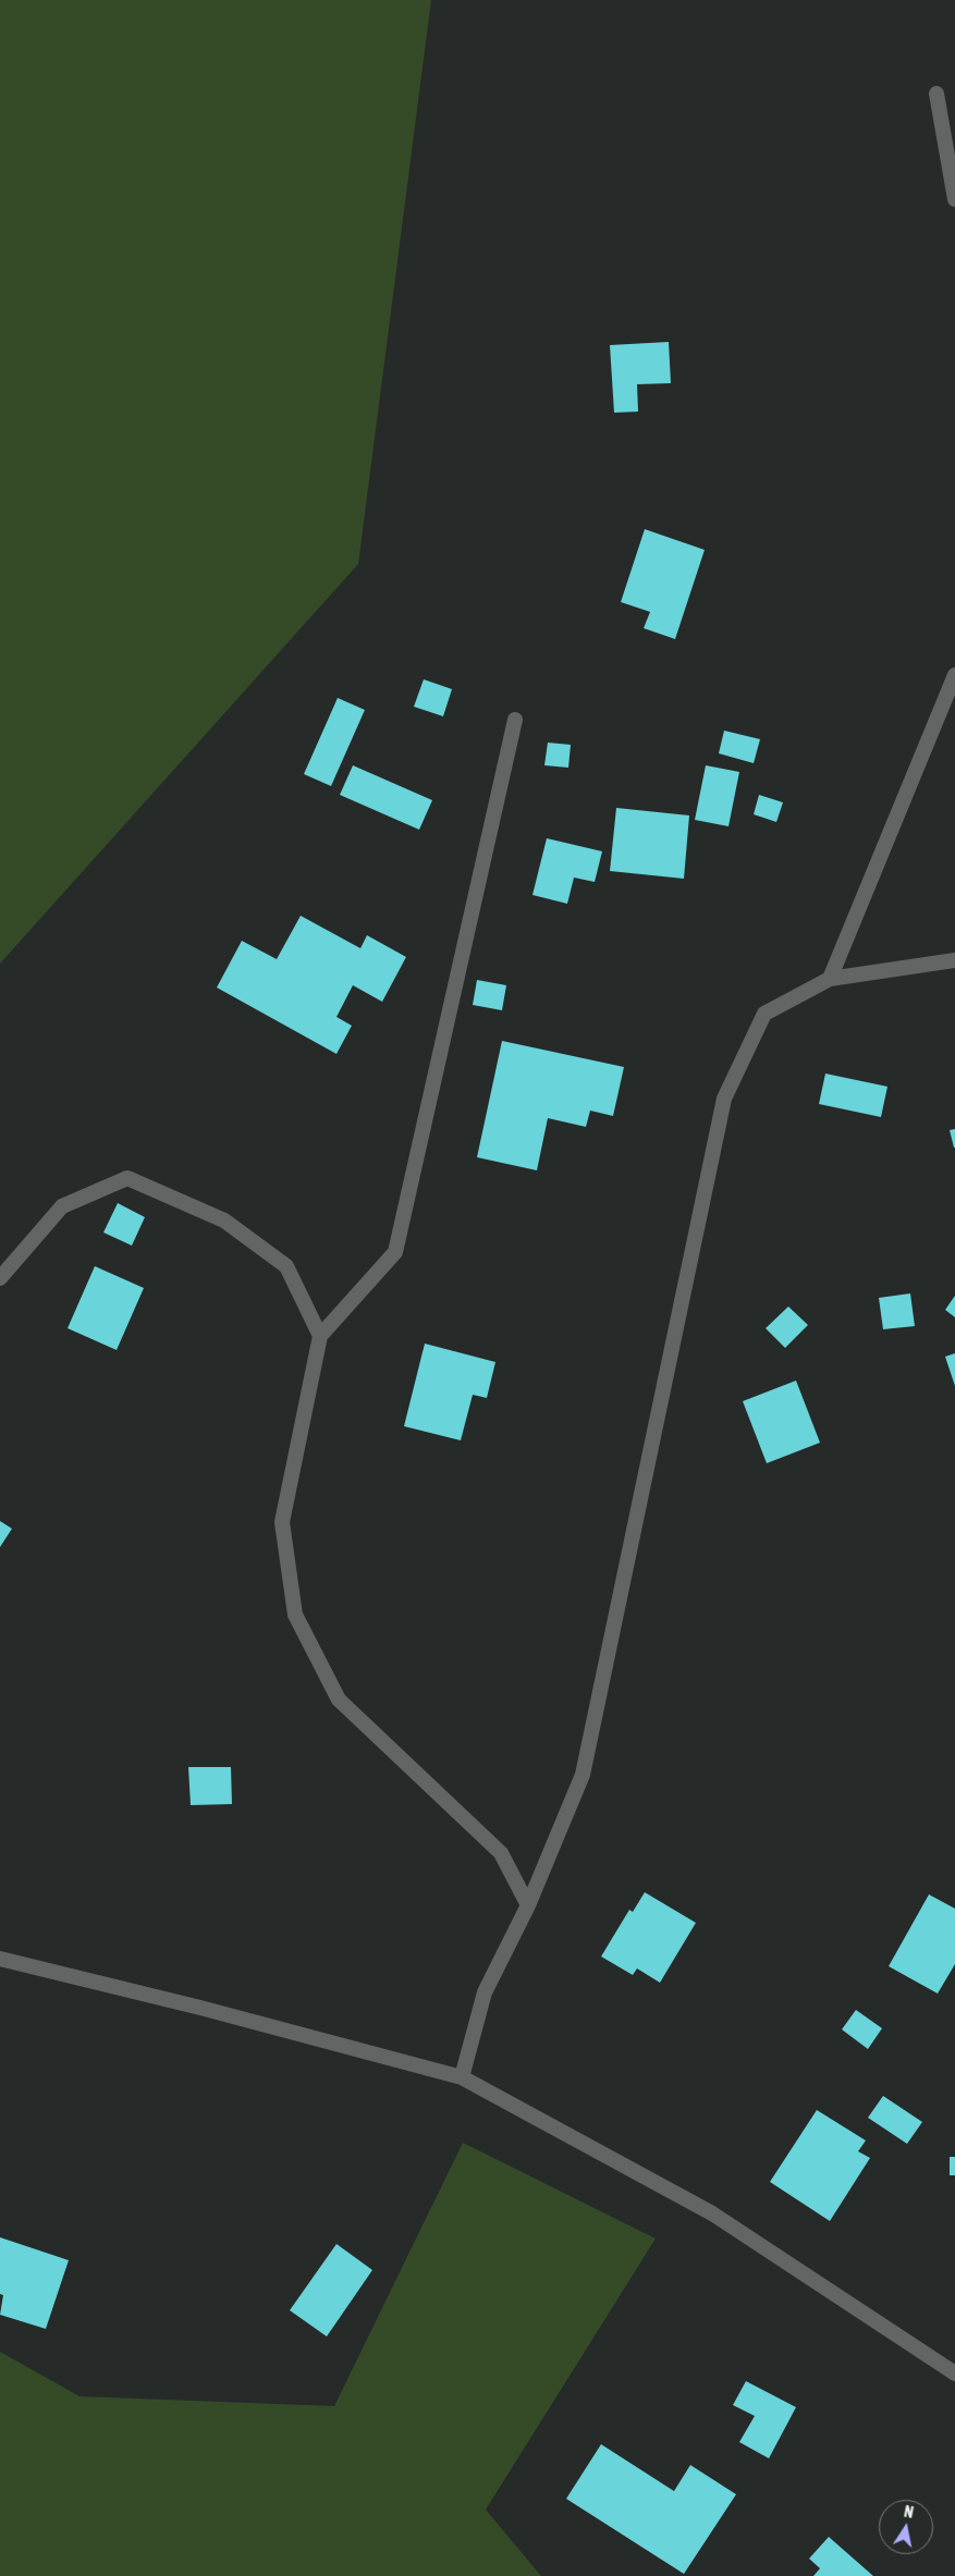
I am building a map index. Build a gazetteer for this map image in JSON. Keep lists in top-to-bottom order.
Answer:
{
  "north": "top"
}
